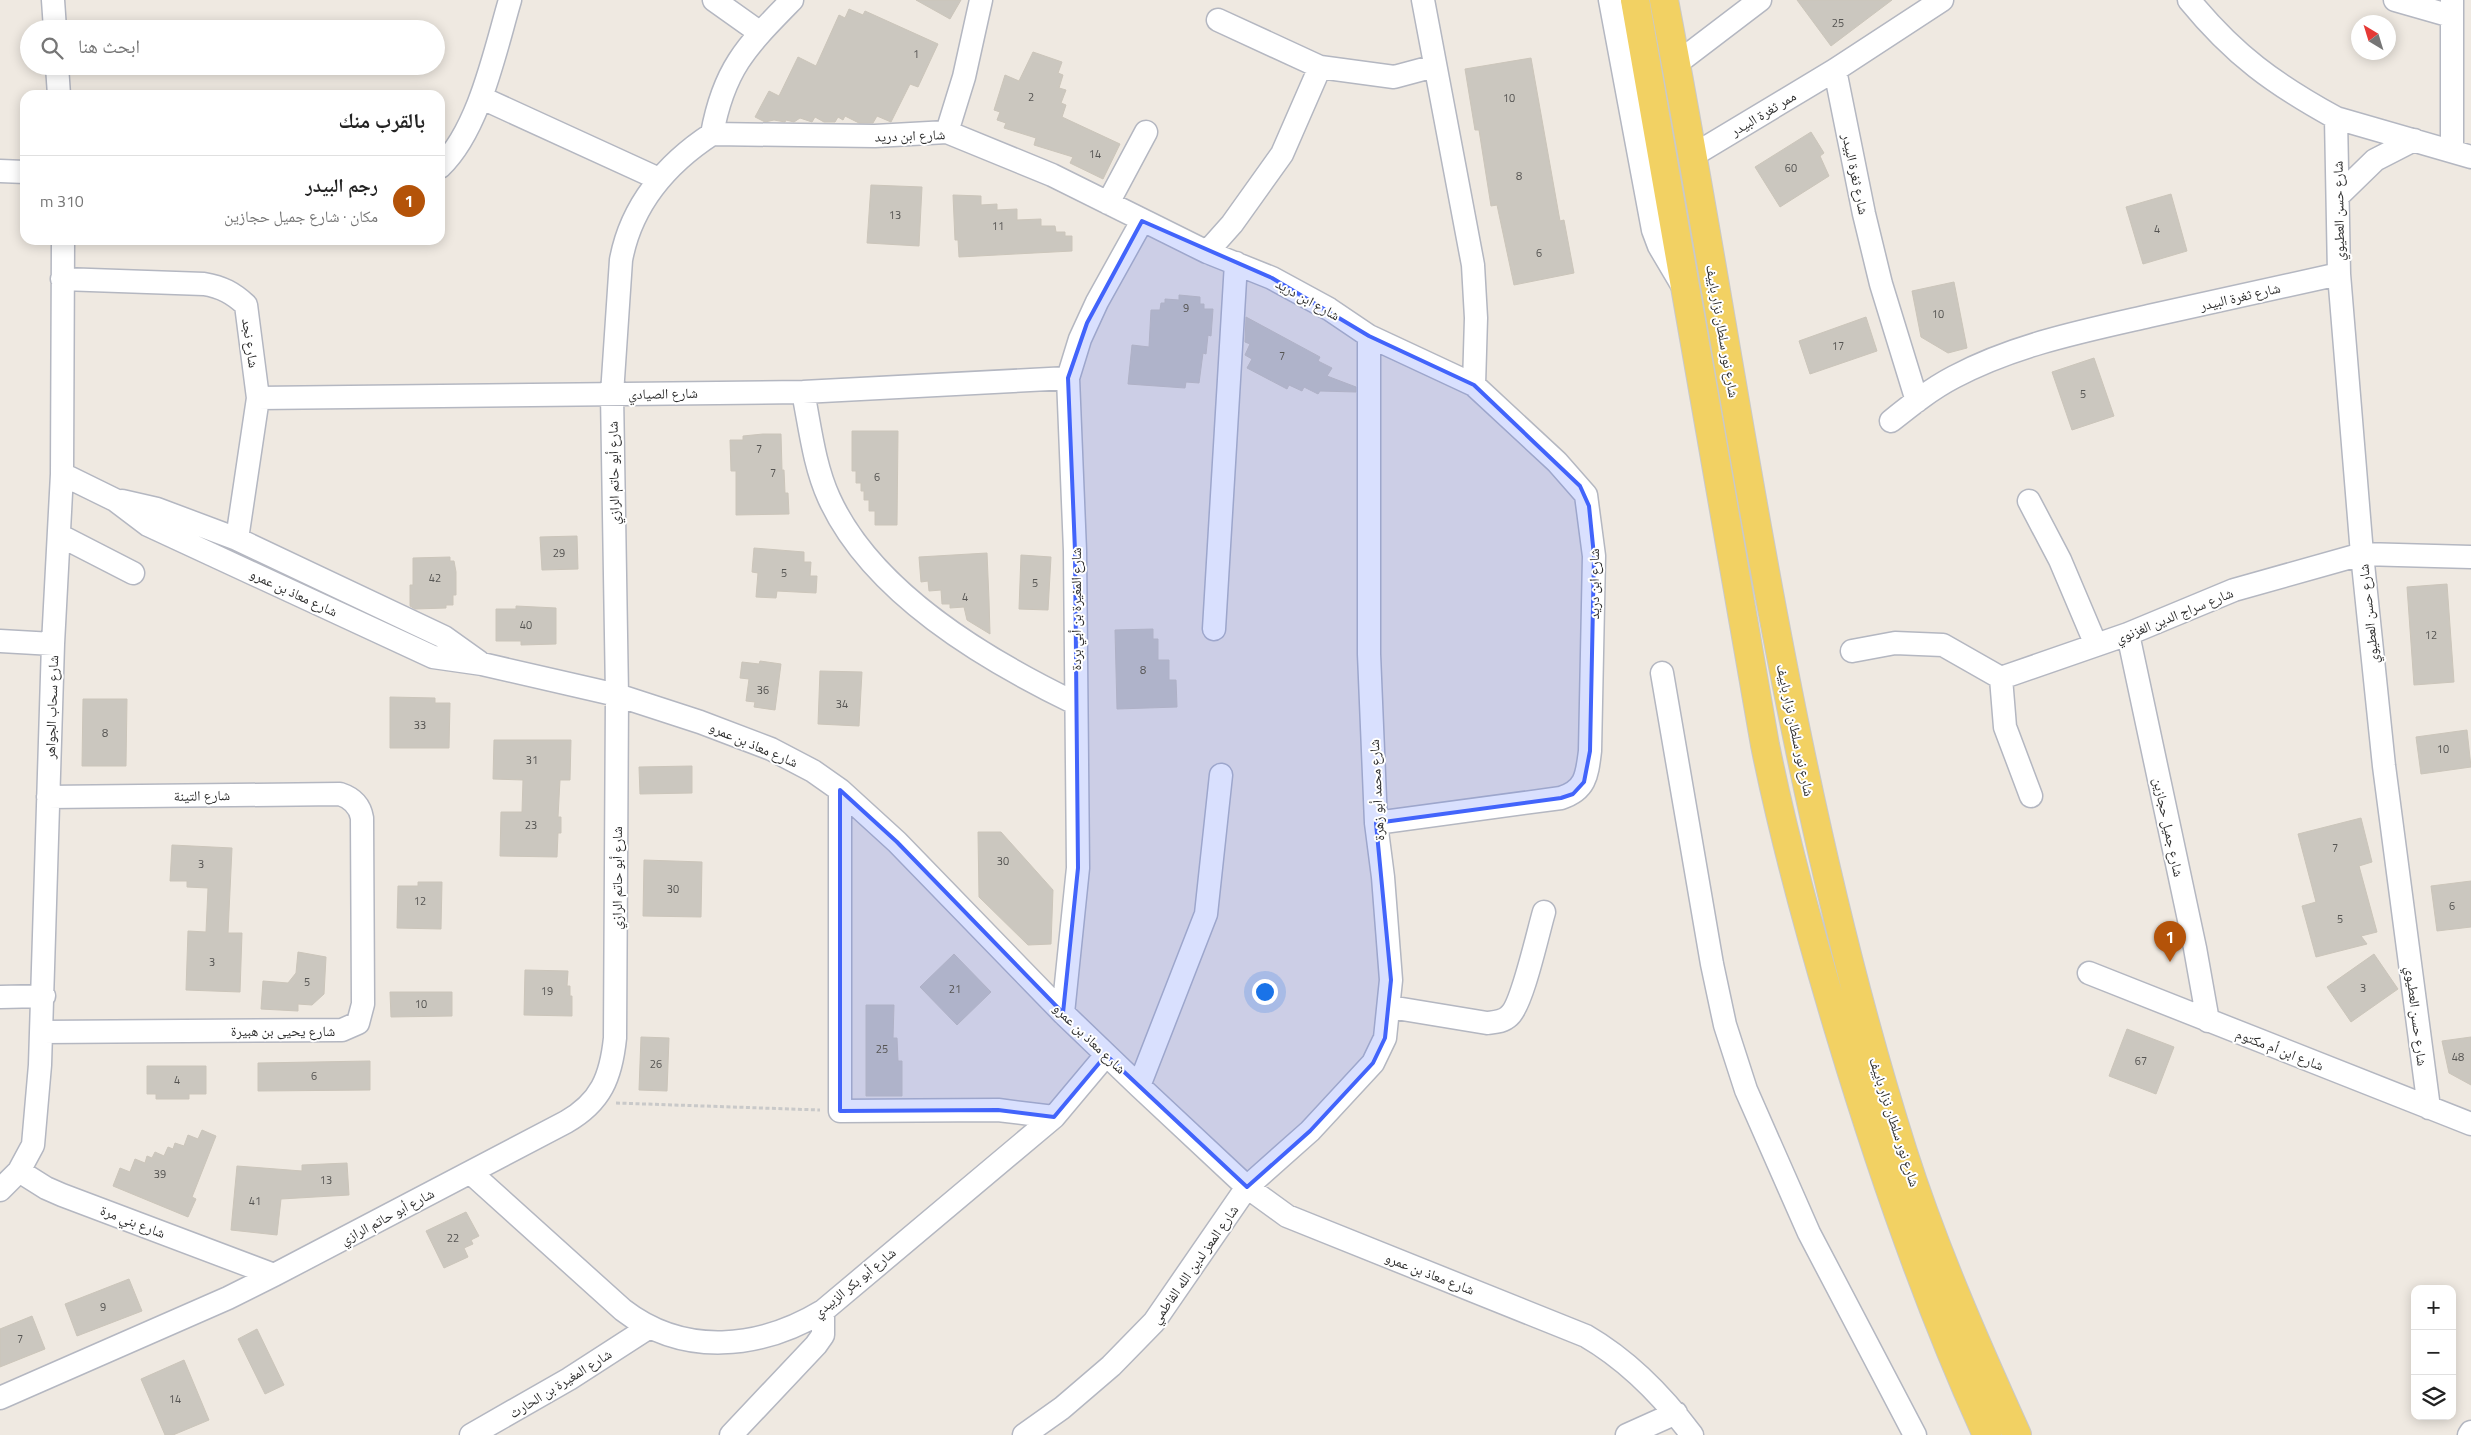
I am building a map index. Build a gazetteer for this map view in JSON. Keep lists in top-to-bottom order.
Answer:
{
  "streets": {
    "main road": ["شارع نور سلطان نزار باييف"],
    "street": [
      "ممر ثغرة البيدر",
      "شارع ابن دريد",
      "شارع ثغرة البيدر",
      "شارع حسن العطيوي",
      "شارع نجد",
      "شارع الصيادي",
      "شارع أبو حاتم الرازي",
      "شارع معاذ بن عمرو",
      "شارع المغيرة بن أبي بردة",
      "شارع سراج الدين الغزنوي",
      "شارع سحاب الجواهر",
      "شارع محمد أبو زهرة",
      "شارع التينة",
      "شارع جميل حجازين",
      "شارع يحيى بن هبيرة",
      "شارع ابن أم مكتوم",
      "شارع بني مرة",
      "شارع المعز لدين الله الفاطمي",
      "شارع أبو بكر الزبيدي",
      "شارع المغيرة بن الحارث"
    ]
  },
  "crossings": [
    ["ممر ثغرة البيدر", "شارع ثغرة البيدر"],
    ["ممر ثغرة البيدر", "شارع نور سلطان نزار باييف"],
    ["شارع ابن دريد", "شارع أبو حاتم الرازي"],
    ["شارع ابن دريد", "شارع المغيرة بن أبي بردة"],
    ["شارع ابن دريد", "شارع محمد أبو زهرة"],
    ["شارع ثغرة البيدر", "شارع حسن العطيوي"],
    ["شارع حسن العطيوي", "شارع سراج الدين الغزنوي"],
    ["شارع حسن العطيوي", "شارع ابن أم مكتوم"],
    ["شارع نجد", "شارع الصيادي"],
    ["شارع نجد", "شارع معاذ بن عمرو"],
    ["شارع نجد", "شارع سحاب الجواهر"],
    ["شارع الصيادي", "شارع أبو حاتم الرازي"],
    ["شارع الصيادي", "شارع المغيرة بن أبي بردة"],
    ["شارع أبو حاتم الرازي", "شارع معاذ بن عمرو"],
    ["شارع أبو حاتم الرازي", "شارع بني مرة"],
    ["شارع أبو حاتم الرازي", "شارع أبو بكر الزبيدي"],
    ["شارع معاذ بن عمرو", "شارع المغيرة بن أبي بردة"],
    ["شارع معاذ بن عمرو", "شارع سحاب الجواهر"],
    ["شارع معاذ بن عمرو", "شارع محمد أبو زهرة"],
    ["شارع معاذ بن عمرو", "شارع المعز لدين الله الفاطمي"],
    ["شارع معاذ بن عمرو", "شارع أبو بكر الزبيدي"],
    ["شارع سراج الدين الغزنوي", "شارع جميل حجازين"],
    ["شارع سحاب الجواهر", "شارع التينة"],
    ["شارع سحاب الجواهر", "شارع يحيى بن هبيرة"],
    ["شارع سحاب الجواهر", "شارع بني مرة"],
    ["شارع محمد أبو زهرة", "شارع المعز لدين الله الفاطمي"],
    ["شارع التينة", "شارع يحيى بن هبيرة"],
    ["شارع جميل حجازين", "شارع ابن أم مكتوم"],
    ["شارع أبو بكر الزبيدي", "شارع المغيرة بن الحارث"]
  ],
  "house_numbers": [
    "25",
    "1",
    "2",
    "10",
    "14",
    "60",
    "8",
    "13",
    "11",
    "4",
    "6",
    "9",
    "10",
    "17",
    "7",
    "5",
    "7",
    "7",
    "6",
    "29",
    "5",
    "42",
    "5",
    "4",
    "40",
    "12",
    "8",
    "36",
    "34",
    "33",
    "8",
    "10",
    "31",
    "23",
    "7",
    "30",
    "3",
    "30",
    "12",
    "6",
    "5",
    "3",
    "5",
    "3",
    "21",
    "19",
    "10",
    "25",
    "48",
    "67",
    "26",
    "6",
    "4",
    "39",
    "13",
    "41",
    "22",
    "9",
    "7",
    "14"
  ],
  "north": "top left",
  "page": {
    "search": "ابحث هنا",
    "heading": "بالقرب منك",
    "list": [
      {
        "mark": "1",
        "name": "رجم البيدر",
        "note": "مكان · شارع جميل حجازين",
        "value": "310 m"
      }
    ],
    "pins": "1",
    "map_buttons": ["+", "−"]
  }
}
